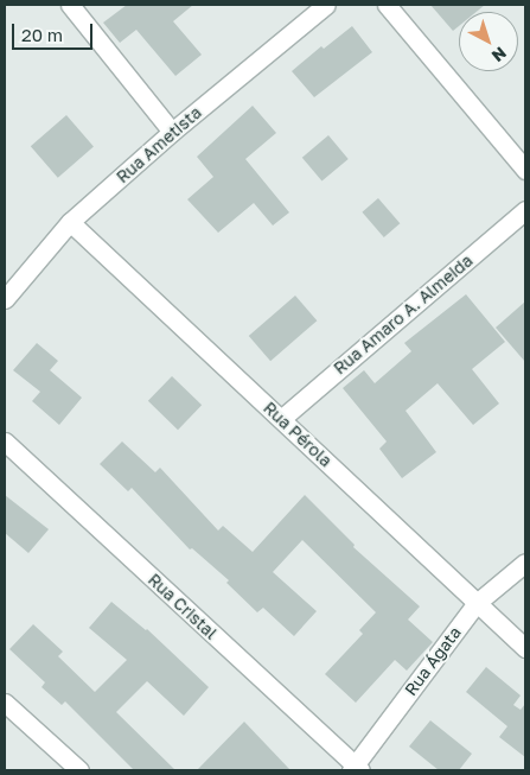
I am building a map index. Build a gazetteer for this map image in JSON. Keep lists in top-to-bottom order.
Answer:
{
  "streets": {
    "street": [
      "Rua Ametista",
      "Rua Amaro A. Almeida",
      "Rua Pérola",
      "Rua Cristal",
      "Rua Ágata"
    ]
  },
  "crossings": [
    ["Rua Ametista", "Rua Pérola"],
    ["Rua Amaro A. Almeida", "Rua Pérola"],
    ["Rua Pérola", "Rua Ágata"],
    ["Rua Cristal", "Rua Ágata"]
  ],
  "scale_bar": "20 m",
  "north": "bottom right"
}
